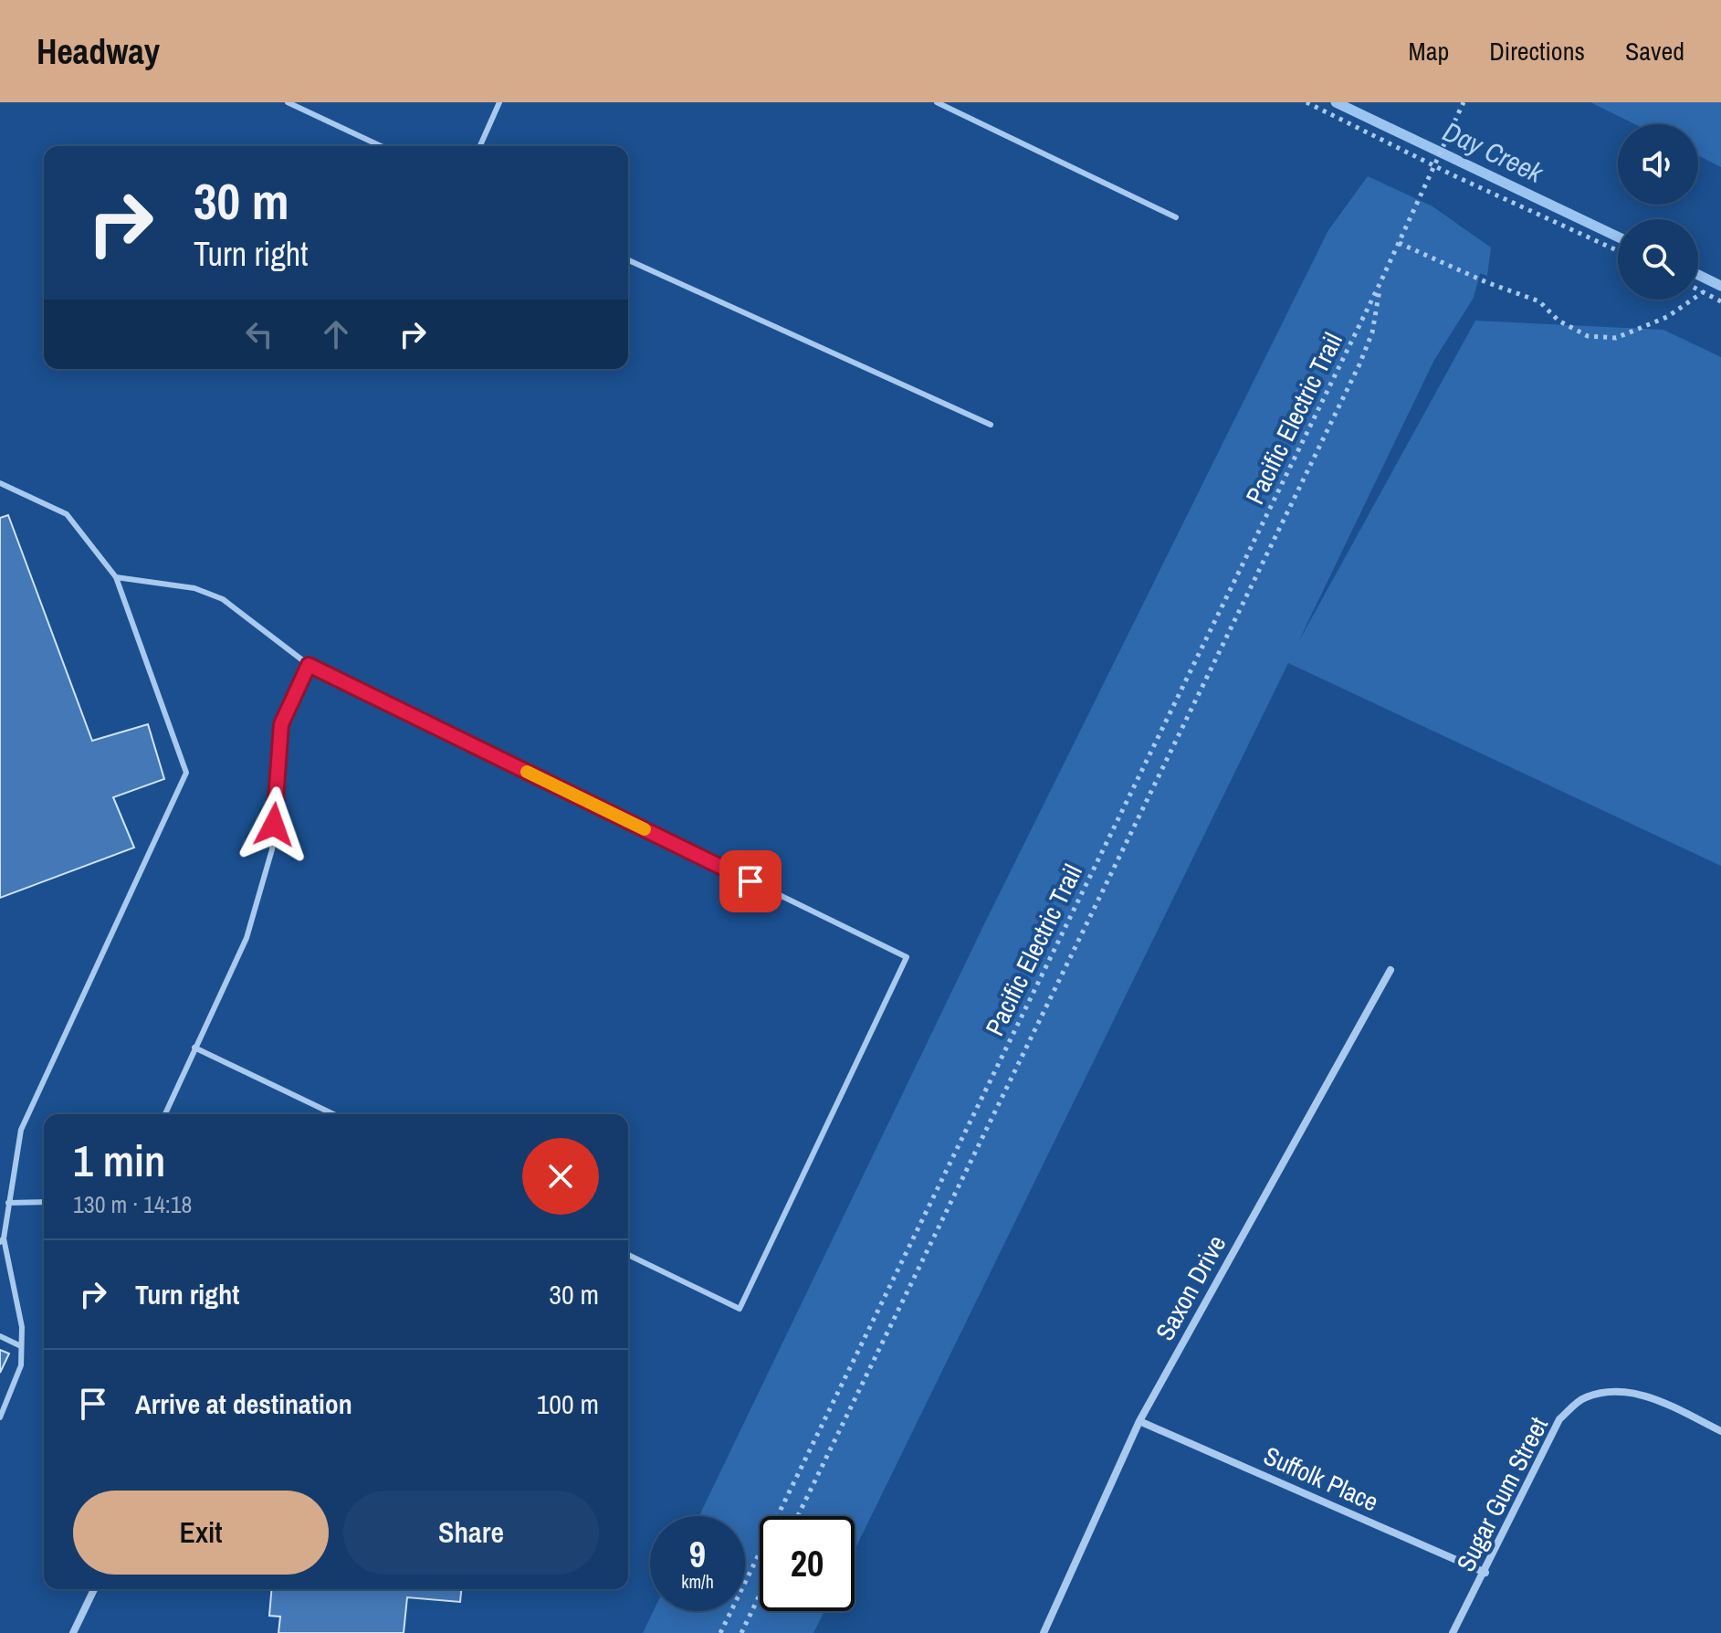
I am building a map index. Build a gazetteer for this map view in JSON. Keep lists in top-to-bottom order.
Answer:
{
  "streets": {
    "street": ["Saxon Drive", "Suffolk Place", "Sugar Gum Street"],
    "path": ["Pacific Electric Trail"]
  },
  "crossings": [
    ["Saxon Drive", "Suffolk Place"],
    ["Suffolk Place", "Sugar Gum Street"]
  ],
  "water": ["Day Creek"],
  "page": {
    "header": "Headway",
    "nav": ["Map", "Directions", "Saved"],
    "turn": ["30 m", "Turn right"],
    "heading": ["1 min", "130 m · 14:18"],
    "list": [
      {
        "name": "Turn right",
        "value": "30 m"
      },
      {
        "name": "Arrive at destination",
        "value": "100 m"
      }
    ],
    "buttons": ["Exit", "Share"],
    "speed": "9 km/h",
    "limit": "20"
  }
}
